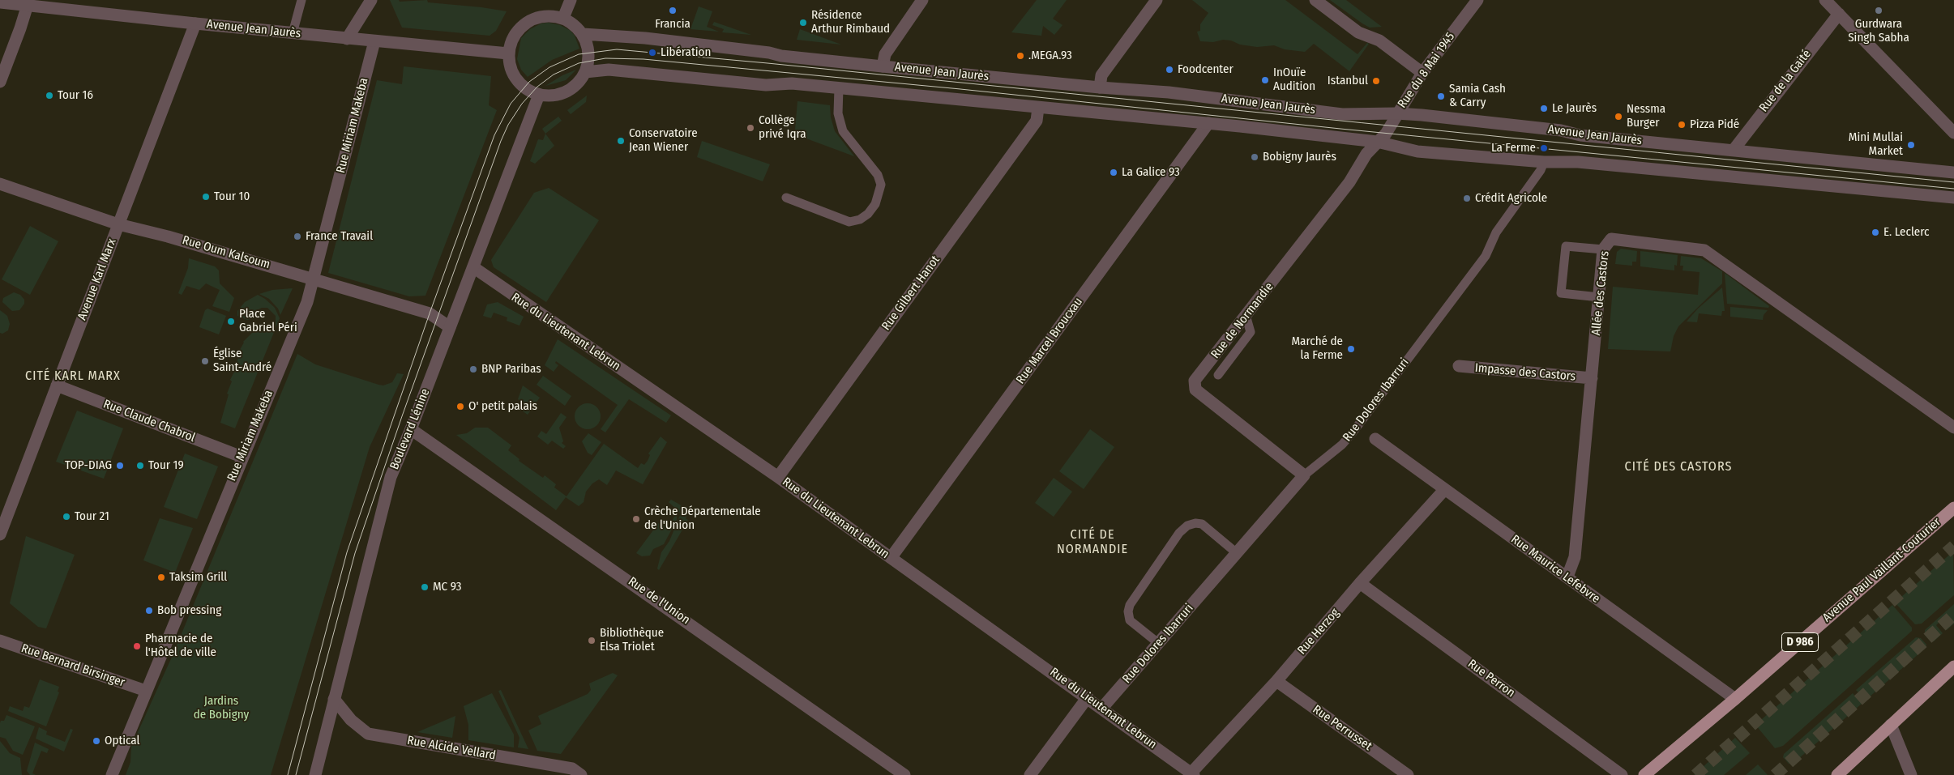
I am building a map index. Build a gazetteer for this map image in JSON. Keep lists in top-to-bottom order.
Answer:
{
  "streets": {
    "main road": ["Avenue Paul Vaillant-Couturier", "D 986"],
    "street": [
      "Avenue Jean Jaurès",
      "Rue du 8 Mai 1945",
      "Rue de la Gaité",
      "Rue Miriam Makeba",
      "Rue Oum Kalsoum",
      "Avenue Karl Marx",
      "Rue Gilbert Hanot",
      "Allée des Castors",
      "Rue de Normandie",
      "Rue du Lieutenant Lebrun",
      "Rue Marcel Broucxau",
      "Impasse des Castors",
      "Rue Dolores Ibarruri",
      "Rue Claude Chabrol",
      "Boulevard Lénine",
      "Rue Maurice Lefebvre",
      "Rue de l'Union",
      "Rue Herzog",
      "Rue Bernard Birsinger",
      "Rue Perron",
      "Rue Perrusset",
      "Rue Alcide Vellard"
    ]
  },
  "crossings": [
    ["Avenue Jean Jaurès", "Rue du 8 Mai 1945"],
    ["Avenue Jean Jaurès", "Rue de la Gaité"],
    ["Avenue Jean Jaurès", "Rue Miriam Makeba"],
    ["Avenue Jean Jaurès", "Avenue Karl Marx"],
    ["Avenue Jean Jaurès", "Rue Gilbert Hanot"],
    ["Avenue Jean Jaurès", "Rue de Normandie"],
    ["Avenue Jean Jaurès", "Rue Marcel Broucxau"],
    ["Avenue Jean Jaurès", "Rue Dolores Ibarruri"],
    ["Avenue Jean Jaurès", "Boulevard Lénine"],
    ["Rue du 8 Mai 1945", "Rue de Normandie"],
    ["Rue Miriam Makeba", "Rue Oum Kalsoum"],
    ["Rue Miriam Makeba", "Rue Claude Chabrol"],
    ["Rue Miriam Makeba", "Rue Bernard Birsinger"],
    ["Rue Oum Kalsoum", "Avenue Karl Marx"],
    ["Rue Oum Kalsoum", "Boulevard Lénine"],
    ["Avenue Karl Marx", "Rue Claude Chabrol"],
    ["Rue Gilbert Hanot", "Rue du Lieutenant Lebrun"],
    ["Allée des Castors", "Impasse des Castors"],
    ["Allée des Castors", "Rue Maurice Lefebvre"],
    ["Rue de Normandie", "Rue Dolores Ibarruri"],
    ["Rue du Lieutenant Lebrun", "Rue Marcel Broucxau"],
    ["Rue du Lieutenant Lebrun", "Rue Dolores Ibarruri"],
    ["Rue du Lieutenant Lebrun", "Boulevard Lénine"],
    ["Rue du Lieutenant Lebrun", "Rue Herzog"],
    ["Boulevard Lénine", "Rue de l'Union"],
    ["Boulevard Lénine", "Rue Alcide Vellard"],
    ["Rue Maurice Lefebvre", "Avenue Paul Vaillant-Couturier"],
    ["Rue Maurice Lefebvre", "Rue Herzog"],
    ["Rue Herzog", "Rue Perron"],
    ["Rue Herzog", "Rue Perrusset"]
  ],
  "districts": ["CITÉ KARL MARX", "CITÉ DES CASTORS", "CITÉ DE NORMANDIE"],
  "parks": ["Jardins de Bobigny"],
  "places": [
    "Francia",
    "Gurdwara Singh Sabha",
    "Résidence Arthur Rimbaud",
    "Libération",
    ".MEGA.93",
    "Foodcenter",
    "InOuïe Audition",
    "Istanbul",
    "Tour 16",
    "Samia Cash & Carry",
    "Le Jaurès",
    "Nessma Burger",
    "Pizza Pidé",
    "Collège privé Iqra",
    "Conservatoire Jean Wiener",
    "Mini Mullai Market",
    "La Ferme",
    "Bobigny Jaurès",
    "La Galice 93",
    "Tour 10",
    "Crédit Agricole",
    "E. Leclerc",
    "France Travail",
    "Place Gabriel Péri",
    "Marché de la Ferme",
    "Église Saint-André",
    "BNP Paribas",
    "O' petit palais",
    "TOP-DIAG",
    "Tour 19",
    "Tour 21",
    "Crèche Départementale de l'Union",
    "Taksim Grill",
    "MC 93",
    "Bob pressing",
    "Bibliothèque Elsa Triolet",
    "Pharmacie de l'Hôtel de ville",
    "Optical"
  ]
}
